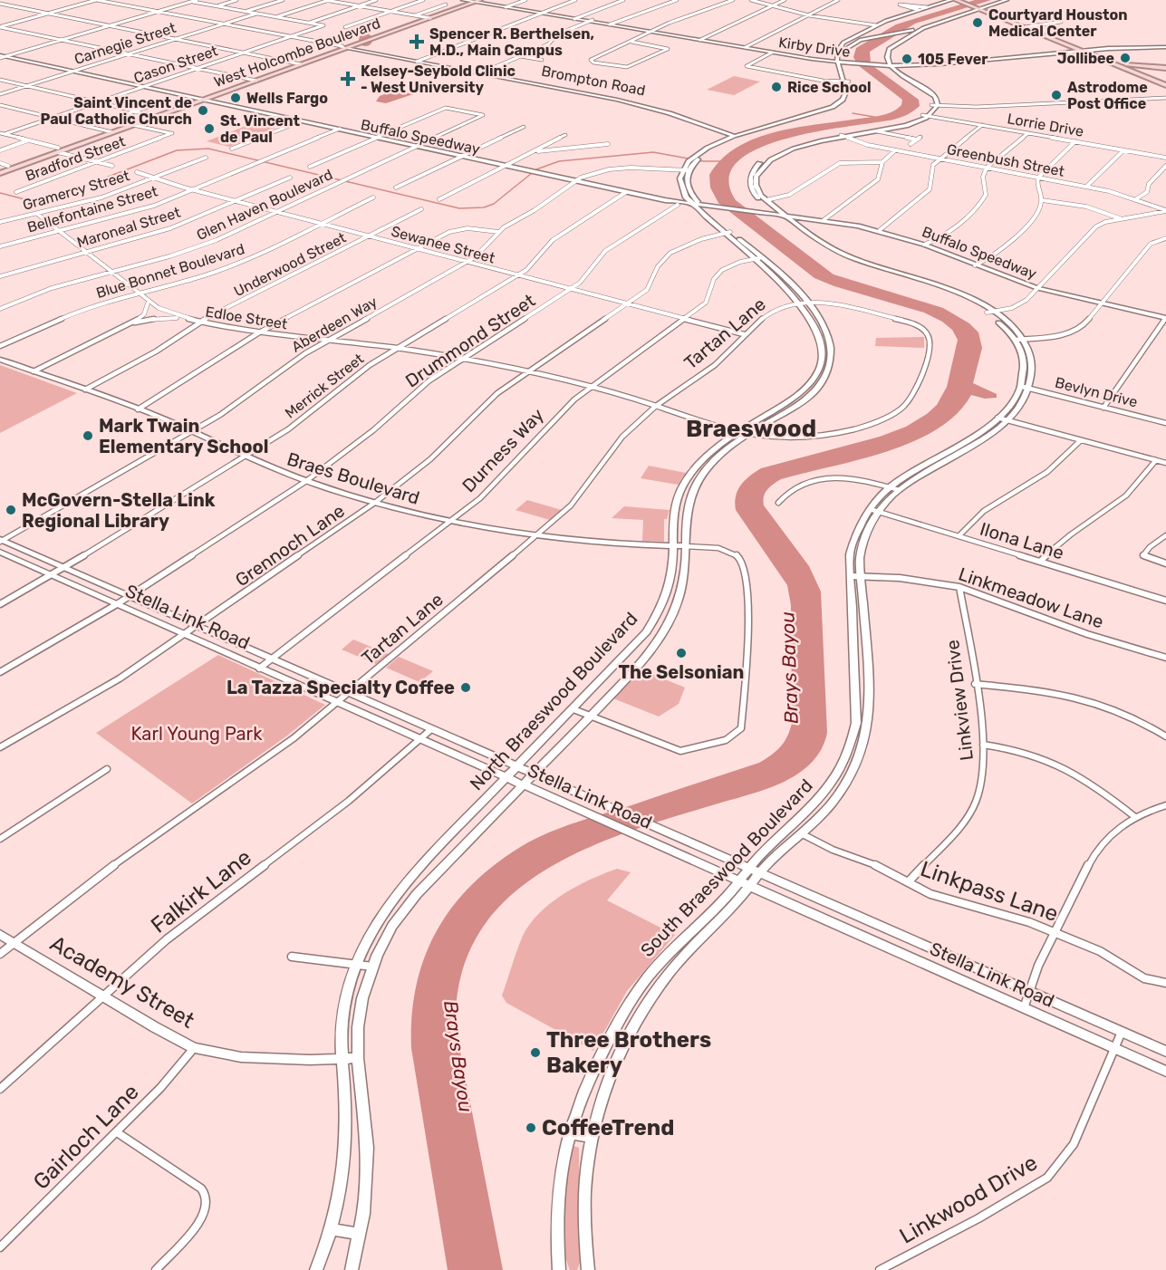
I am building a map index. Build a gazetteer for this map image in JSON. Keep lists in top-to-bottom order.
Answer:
{
  "streets": {
    "main road": [
      "Kirby Drive",
      "West Holcombe Boulevard",
      "Brompton Road",
      "Buffalo Speedway",
      "Braes Boulevard",
      "Stella Link Road",
      "North Braeswood Boulevard",
      "South Braeswood Boulevard",
      "Academy Street"
    ],
    "street": [
      "Carnegie Street",
      "Cason Street",
      "Lorrie Drive",
      "Bradford Street",
      "Greenbush Street",
      "Gramercy Street",
      "Glen Haven Boulevard",
      "Bellefontaine Street",
      "Maroneal Street",
      "Sewanee Street",
      "Underwood Street",
      "Blue Bonnet Boulevard",
      "Edloe Street",
      "Aberdeen Way",
      "Tartan Lane",
      "Drummond Street",
      "Merrick Street",
      "Bevlyn Drive",
      "Durness Way",
      "Ilona Lane",
      "Grennoch Lane",
      "Linkmeadow Lane",
      "Linkview Drive",
      "Falkirk Lane",
      "Linkpass Lane",
      "Gairloch Lane",
      "Linkwood Drive"
    ]
  },
  "crossings": [
    ["Carnegie Street", "Brompton Road"],
    ["Carnegie Street", "Buffalo Speedway"],
    ["Kirby Drive", "West Holcombe Boulevard"],
    ["West Holcombe Boulevard", "Brompton Road"],
    ["West Holcombe Boulevard", "Buffalo Speedway"],
    ["West Holcombe Boulevard", "Bradford Street"],
    ["Cason Street", "Brompton Road"],
    ["Cason Street", "Buffalo Speedway"],
    ["Lorrie Drive", "South Braeswood Boulevard"],
    ["Buffalo Speedway", "Glen Haven Boulevard"],
    ["Buffalo Speedway", "Bellefontaine Street"],
    ["Buffalo Speedway", "Aberdeen Way"],
    ["Buffalo Speedway", "Drummond Street"],
    ["Buffalo Speedway", "Merrick Street"],
    ["Buffalo Speedway", "South Braeswood Boulevard"],
    ["Greenbush Street", "South Braeswood Boulevard"],
    ["Gramercy Street", "Sewanee Street"],
    ["Gramercy Street", "Edloe Street"],
    ["Glen Haven Boulevard", "Sewanee Street"],
    ["Glen Haven Boulevard", "Edloe Street"],
    ["Bellefontaine Street", "Sewanee Street"],
    ["Bellefontaine Street", "Edloe Street"],
    ["Maroneal Street", "Sewanee Street"],
    ["Maroneal Street", "Edloe Street"],
    ["Sewanee Street", "Underwood Street"],
    ["Sewanee Street", "Blue Bonnet Boulevard"],
    ["Sewanee Street", "Aberdeen Way"],
    ["Sewanee Street", "Tartan Lane"],
    ["Sewanee Street", "Drummond Street"],
    ["Sewanee Street", "Merrick Street"],
    ["Sewanee Street", "Durness Way"],
    ["Sewanee Street", "Grennoch Lane"],
    ["Underwood Street", "Edloe Street"],
    ["Underwood Street", "Braes Boulevard"],
    ["Blue Bonnet Boulevard", "Edloe Street"],
    ["Edloe Street", "Aberdeen Way"],
    ["Edloe Street", "Tartan Lane"],
    ["Edloe Street", "Drummond Street"],
    ["Edloe Street", "Merrick Street"],
    ["Edloe Street", "Durness Way"],
    ["Edloe Street", "Grennoch Lane"],
    ["Edloe Street", "North Braeswood Boulevard"],
    ["Aberdeen Way", "Braes Boulevard"],
    ["Aberdeen Way", "Stella Link Road"],
    ["Tartan Lane", "Braes Boulevard"],
    ["Tartan Lane", "Stella Link Road"],
    ["Tartan Lane", "Academy Street"],
    ["Drummond Street", "Braes Boulevard"],
    ["Drummond Street", "Stella Link Road"],
    ["Merrick Street", "Braes Boulevard"],
    ["Merrick Street", "Stella Link Road"],
    ["Bevlyn Drive", "South Braeswood Boulevard"],
    ["Durness Way", "Braes Boulevard"],
    ["Durness Way", "Stella Link Road"],
    ["Braes Boulevard", "Grennoch Lane"],
    ["Braes Boulevard", "North Braeswood Boulevard"],
    ["Ilona Lane", "South Braeswood Boulevard"],
    ["Grennoch Lane", "Stella Link Road"],
    ["Linkmeadow Lane", "Linkview Drive"],
    ["Linkmeadow Lane", "South Braeswood Boulevard"],
    ["Stella Link Road", "North Braeswood Boulevard"],
    ["Stella Link Road", "South Braeswood Boulevard"],
    ["Stella Link Road", "Falkirk Lane"],
    ["Stella Link Road", "Linkwood Drive"],
    ["Linkview Drive", "Linkpass Lane"],
    ["North Braeswood Boulevard", "Academy Street"],
    ["South Braeswood Boulevard", "Linkpass Lane"],
    ["Falkirk Lane", "Academy Street"],
    ["Academy Street", "Gairloch Lane"]
  ],
  "districts": ["Braeswood"],
  "water": ["Brays Bayou"],
  "parks": ["Karl Young Park"],
  "places": {
    "other": [
      "Courtyard Houston Medical Center",
      "Jollibee",
      "105 Fever",
      "Rice School",
      "Astrodome Post Office",
      "Wells Fargo",
      "Saint Vincent de Paul Catholic Church",
      "St. Vincent de Paul",
      "Mark Twain Elementary School",
      "McGovern-Stella Link Regional Library",
      "The Selsonian",
      "La Tazza Specialty Coffee",
      "Three Brothers Bakery",
      "CoffeeTrend"
    ],
    "health": ["Spencer R. Berthelsen, M.D., Main Campus", "Kelsey-Seybold Clinic - West University"]
  }
}
